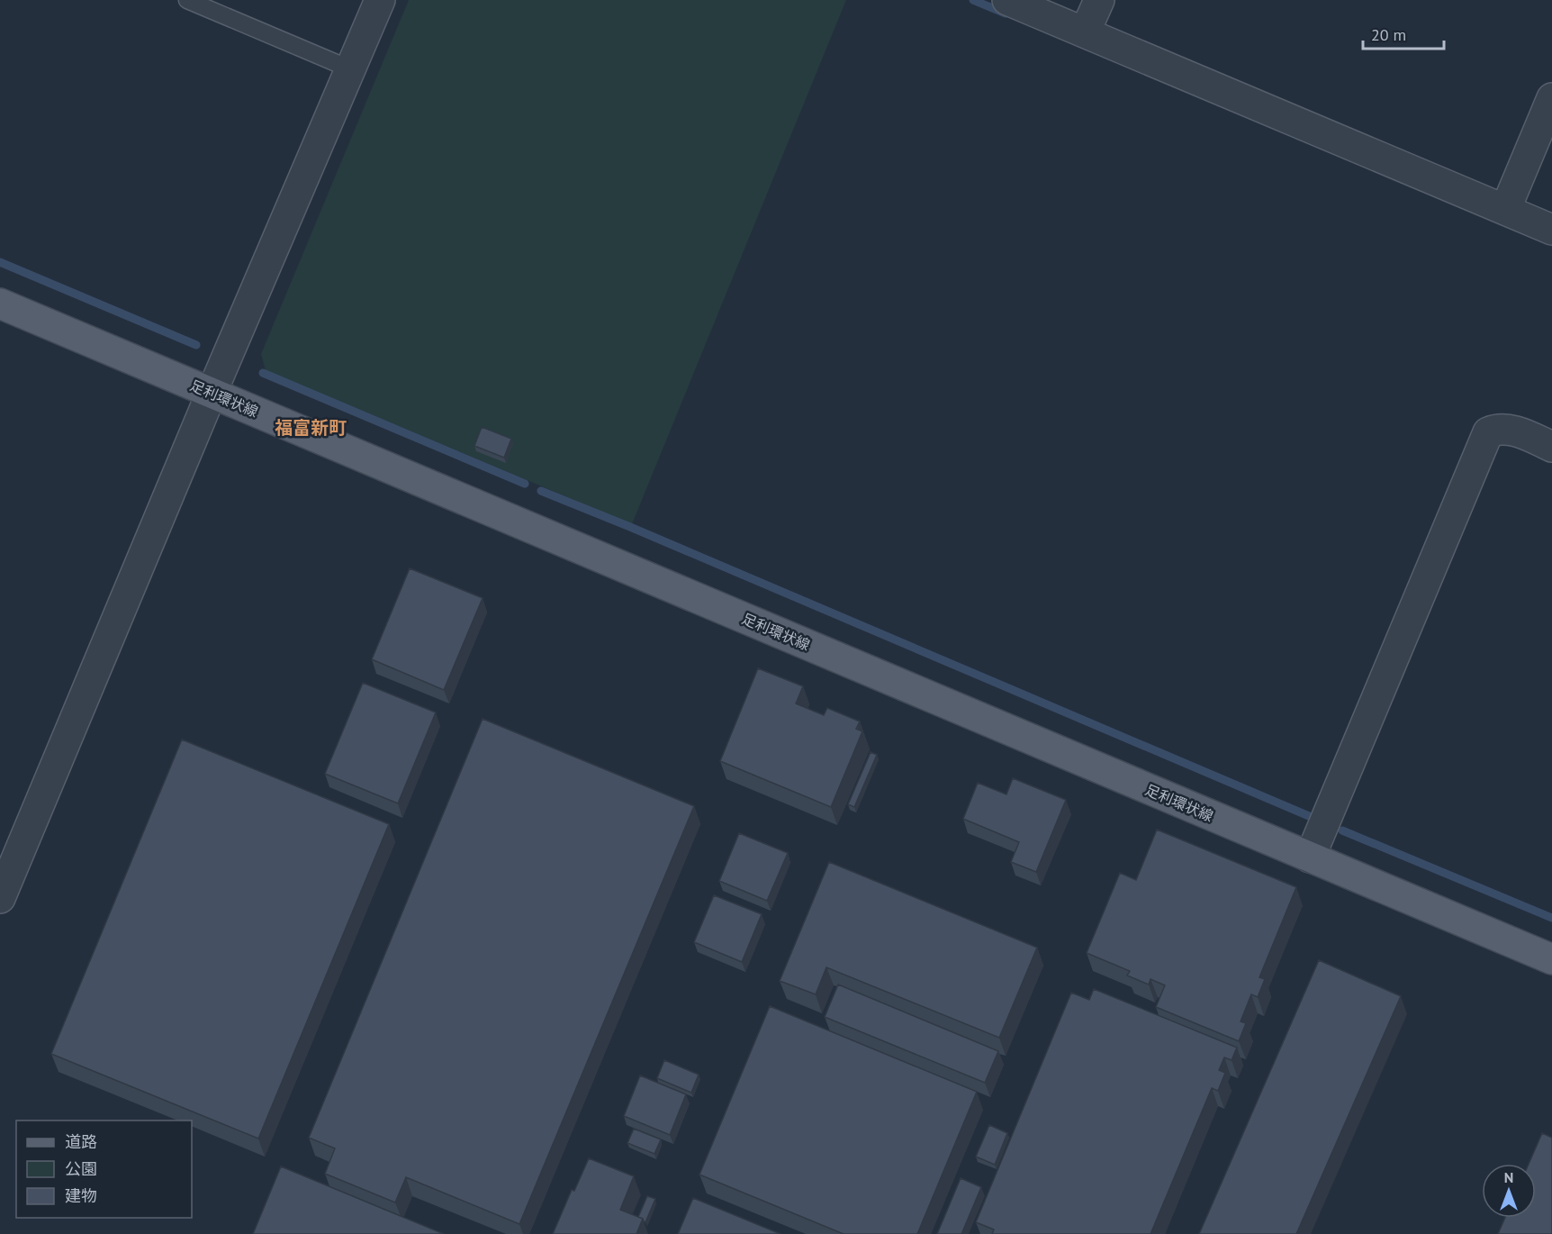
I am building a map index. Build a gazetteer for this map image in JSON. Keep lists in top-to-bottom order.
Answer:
{
  "streets": {
    "main road": ["足利環状線"]
  },
  "districts": ["福富新町"],
  "legend": ["道路", "公園", "建物"],
  "scale_bar": "20 m",
  "north": "top"
}
